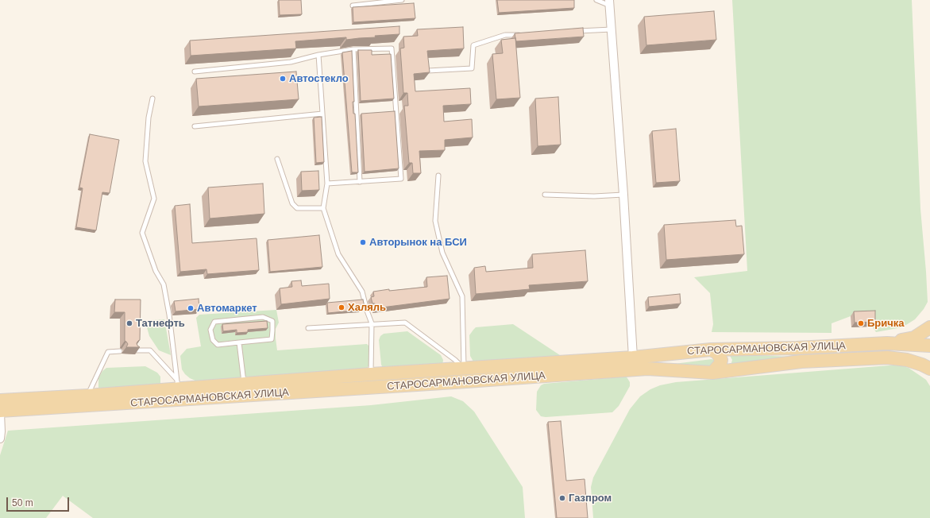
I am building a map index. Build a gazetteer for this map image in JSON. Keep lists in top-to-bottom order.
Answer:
{
  "streets": {
    "main road": ["СТАРОСАРМАНОВСКАЯ УЛИЦА"]
  },
  "places": [
    "Автостекло",
    "Авторынок на БСИ",
    "Халяль",
    "Автомаркет",
    "Татнефть",
    "Бричка",
    "Газпром"
  ],
  "scale_bar": "50 m"
}
